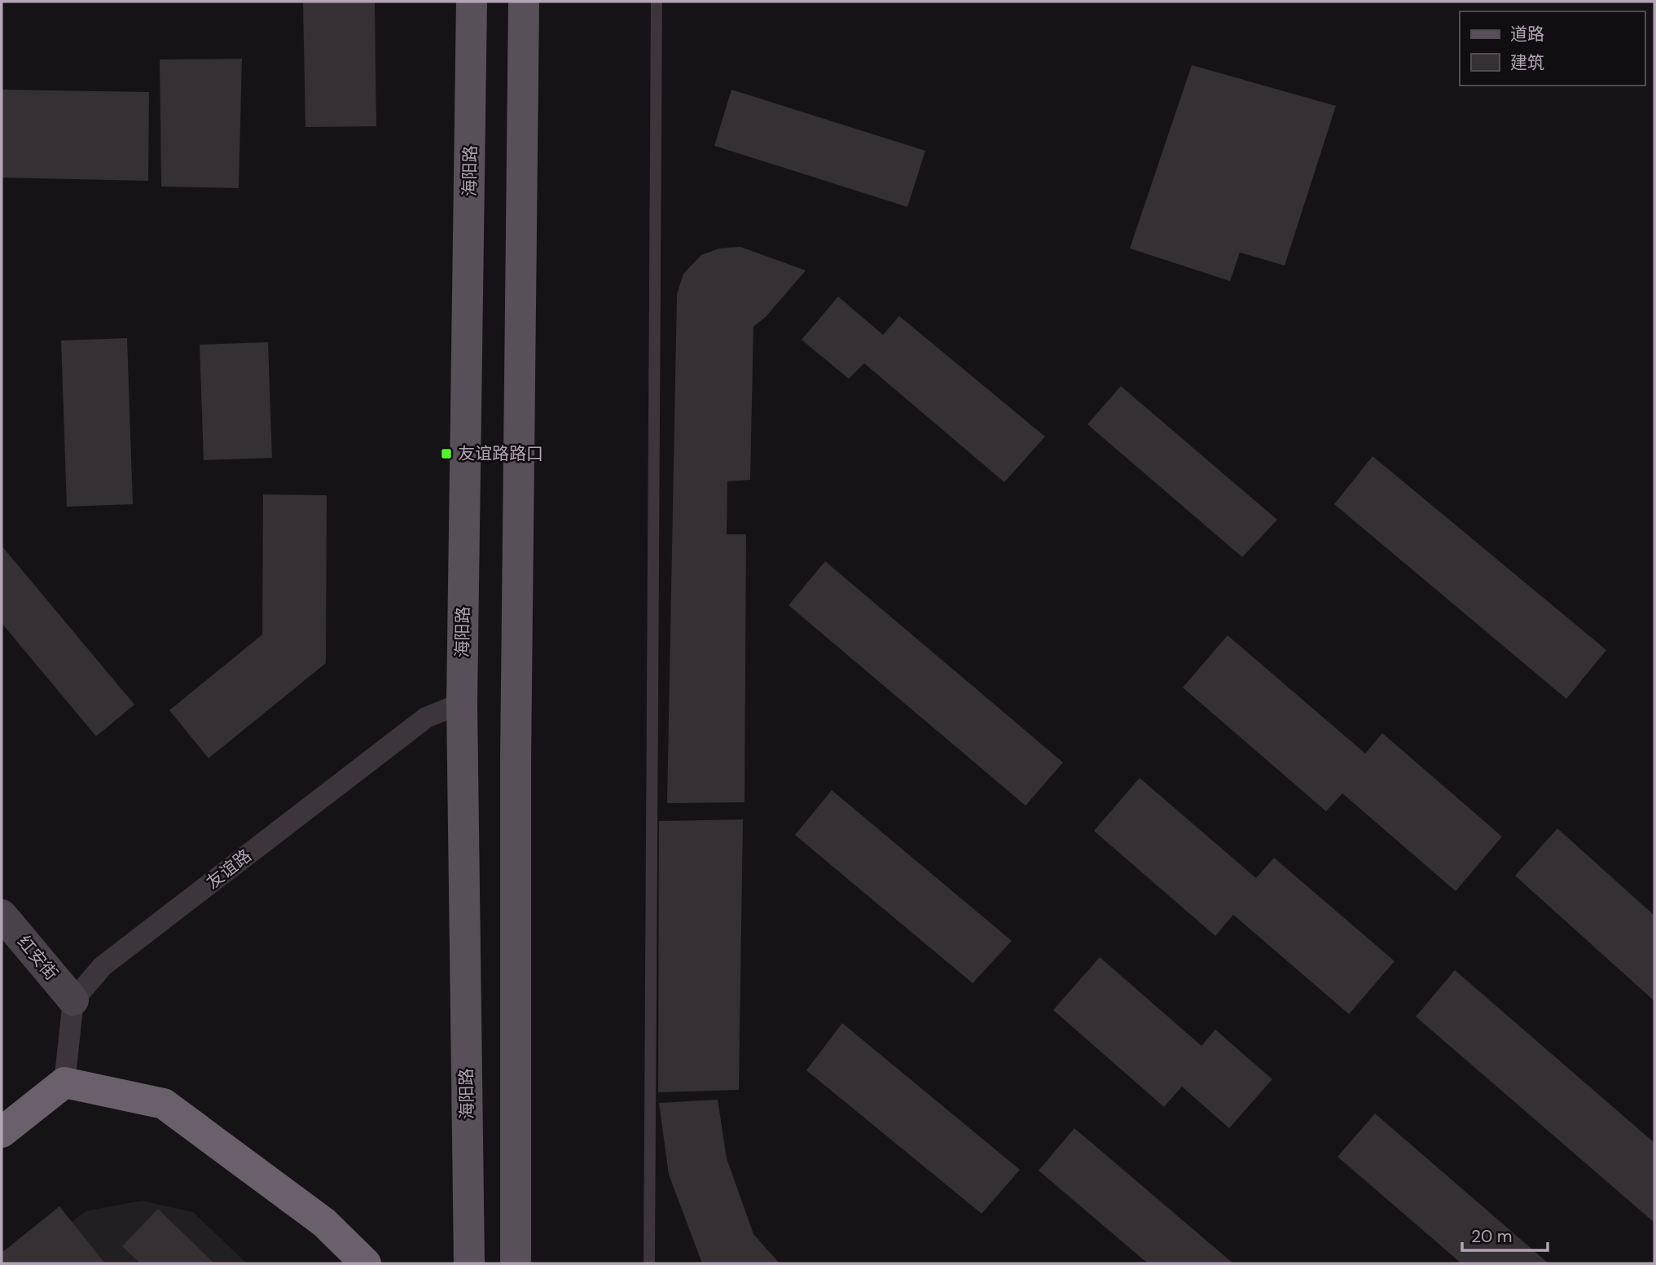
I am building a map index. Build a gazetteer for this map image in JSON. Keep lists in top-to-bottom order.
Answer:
{
  "streets": {
    "main road": ["海阳路"],
    "street": ["友谊路", "红安街"]
  },
  "crossings": [
    ["海阳路", "友谊路"],
    ["友谊路", "红安街"]
  ],
  "places": {
    "transit": ["友谊路路口"]
  },
  "legend": ["道路", "建筑"],
  "scale_bar": "20 m"
}
